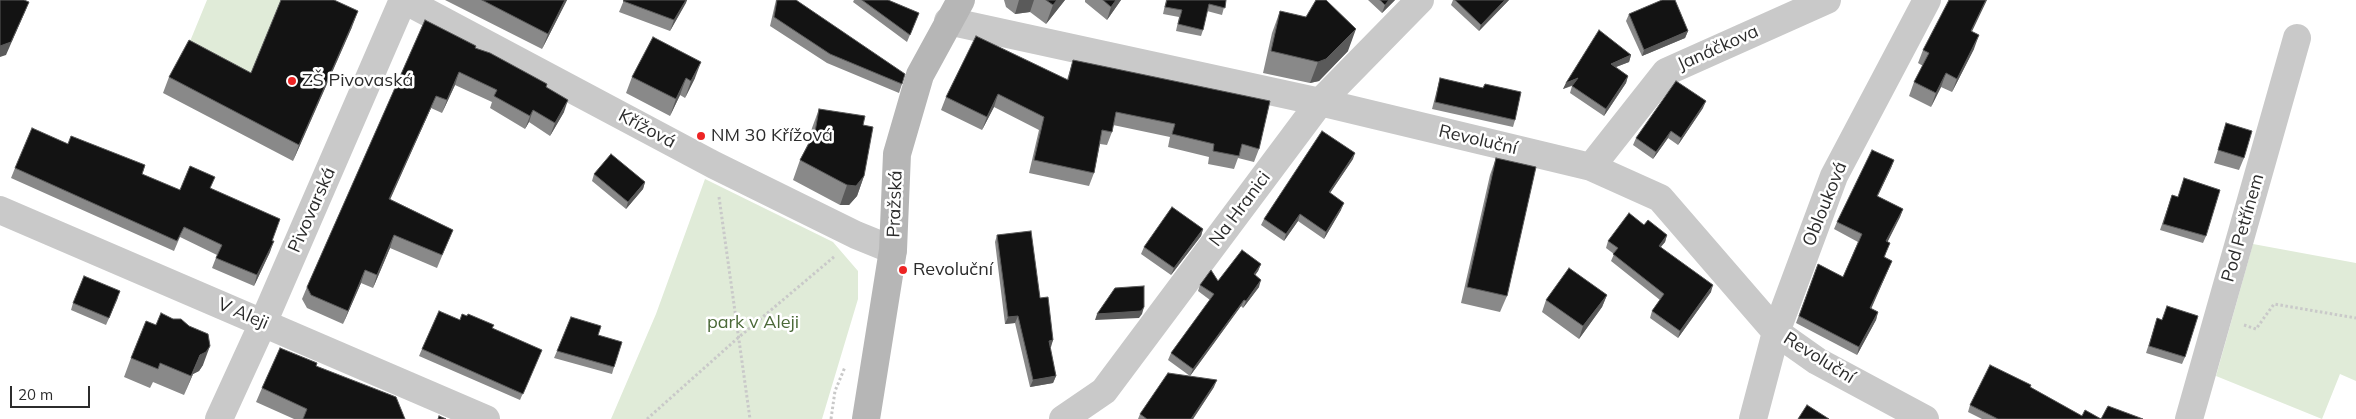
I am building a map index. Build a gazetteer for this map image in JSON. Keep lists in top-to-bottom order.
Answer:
{
  "streets": {
    "main road": ["Pražská"],
    "street": [
      "Janáčkova",
      "Křížová",
      "Revoluční",
      "Oblouková",
      "Na Hranici",
      "Pivovarská",
      "Pod Petřínem",
      "V Aleji"
    ]
  },
  "crossings": [
    ["Janáčkova", "Revoluční"],
    ["Křížová", "Pražská"],
    ["Křížová", "Pivovarská"],
    ["Revoluční", "Pražská"],
    ["Revoluční", "Oblouková"],
    ["Revoluční", "Na Hranici"],
    ["Pivovarská", "V Aleji"]
  ],
  "parks": ["park v Aleji"],
  "places": ["ZŠ Pivovaská", "NM 30 Křížová", "Revoluční"],
  "scale_bar": "20 m"
}
